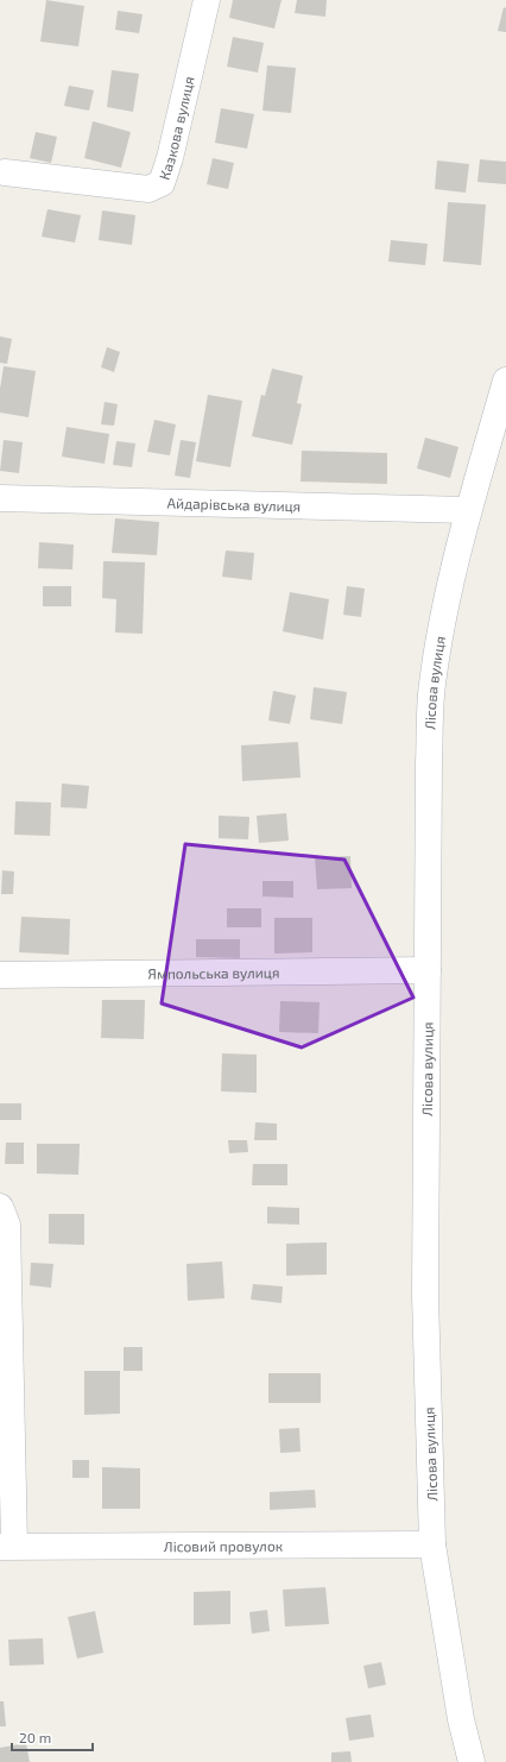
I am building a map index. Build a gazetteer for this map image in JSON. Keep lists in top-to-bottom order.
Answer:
{
  "streets": {
    "street": [
      "Казкова вулиця",
      "Айдарівська вулиця",
      "Лісова вулиця",
      "Ямпольська вулиця",
      "Лісовий провулок"
    ]
  },
  "crossings": [
    ["Айдарівська вулиця", "Лісова вулиця"],
    ["Лісова вулиця", "Ямпольська вулиця"],
    ["Лісова вулиця", "Лісовий провулок"]
  ],
  "scale_bar": "20 m"
}
